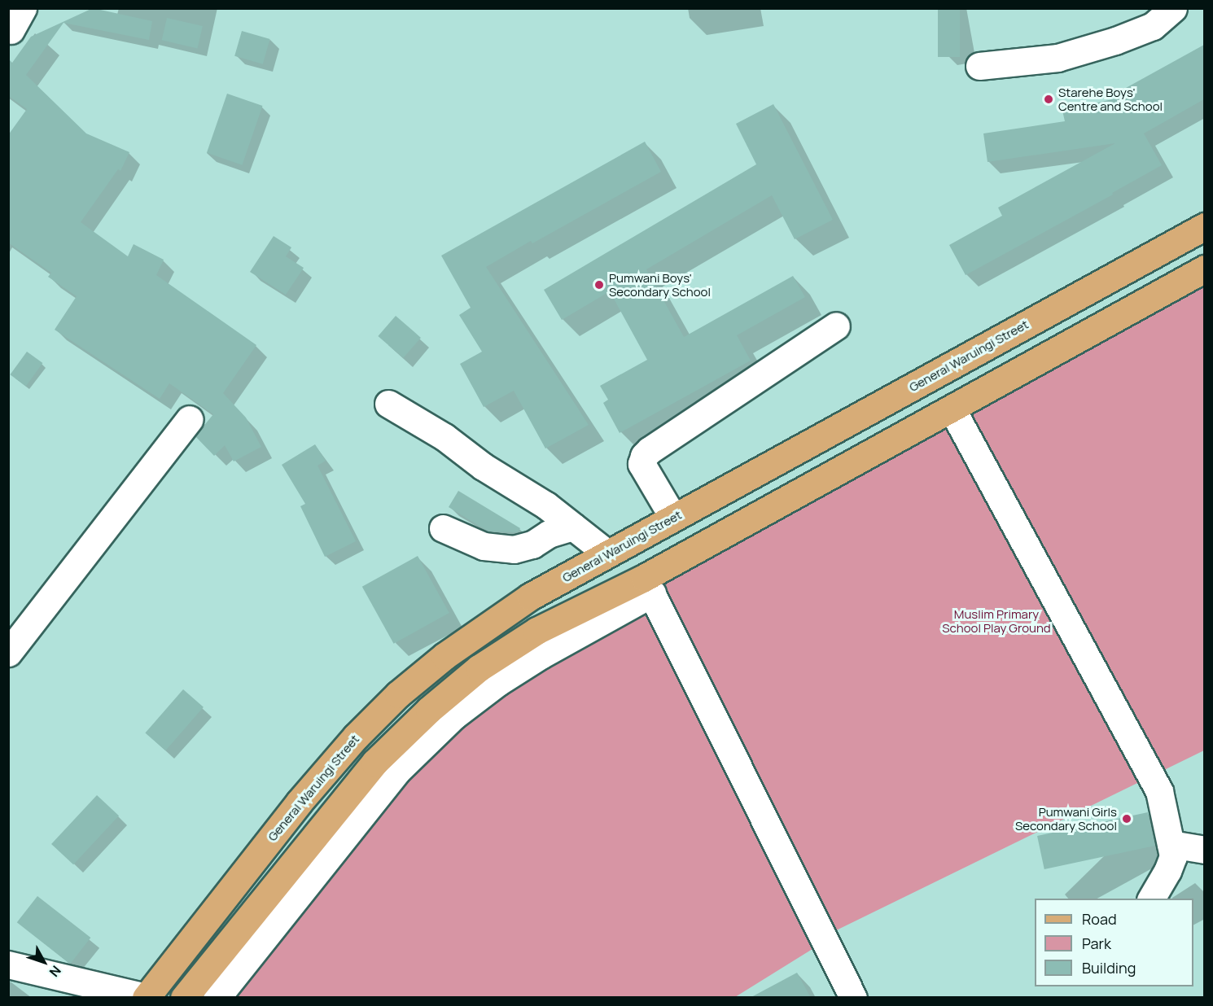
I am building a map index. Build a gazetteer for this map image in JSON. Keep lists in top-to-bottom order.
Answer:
{
  "streets": {
    "main road": ["General Waruingi Street"]
  },
  "parks": ["Muslim Primary School Play Ground"],
  "places": ["Starehe Boys' Centre and School", "Pumwani Boys' Secondary School", "Pumwani Girls Secondary School"],
  "legend": ["Road", "Park", "Building"],
  "north": "bottom right"
}
